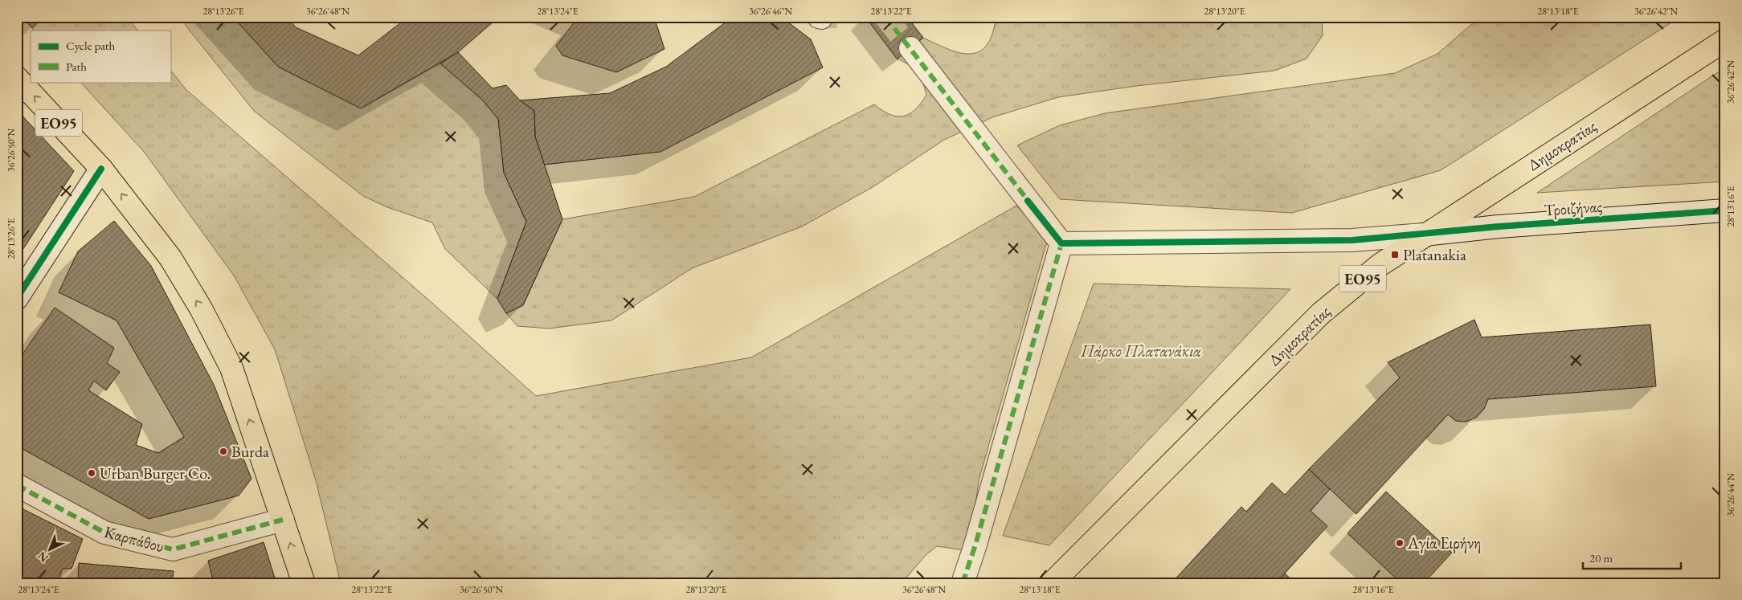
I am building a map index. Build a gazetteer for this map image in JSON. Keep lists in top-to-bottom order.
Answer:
{
  "streets": {
    "main road": ["ΕΟ95", "Δημοκρατίας"],
    "street": ["Τροιζήνας", "Καρπάθου"]
  },
  "crossings": [
    ["ΕΟ95", "Καρπάθου"],
    ["Δημοκρατίας", "Τροιζήνας"]
  ],
  "parks": ["Πάρκο Πλατανάκια"],
  "places": {
    "transit": ["Platanakia"],
    "other": ["Burda", "Urban Burger Co.", "Αγία Ειρήνη"]
  },
  "legend": ["Cycle path", "Path"],
  "scale_bar": "20 m",
  "north": "bottom left",
  "coordinates": [
    "28°13'26\"E",
    "36°26'48\"N",
    "28°13'24\"E",
    "36°26'46\"N",
    "28°13'22\"E",
    "28°13'20\"E",
    "28°13'18\"E",
    "36°26'42\"N",
    "36°26'50\"N",
    "28°13'16\"E",
    "36°26'44\"N"
  ]
}
